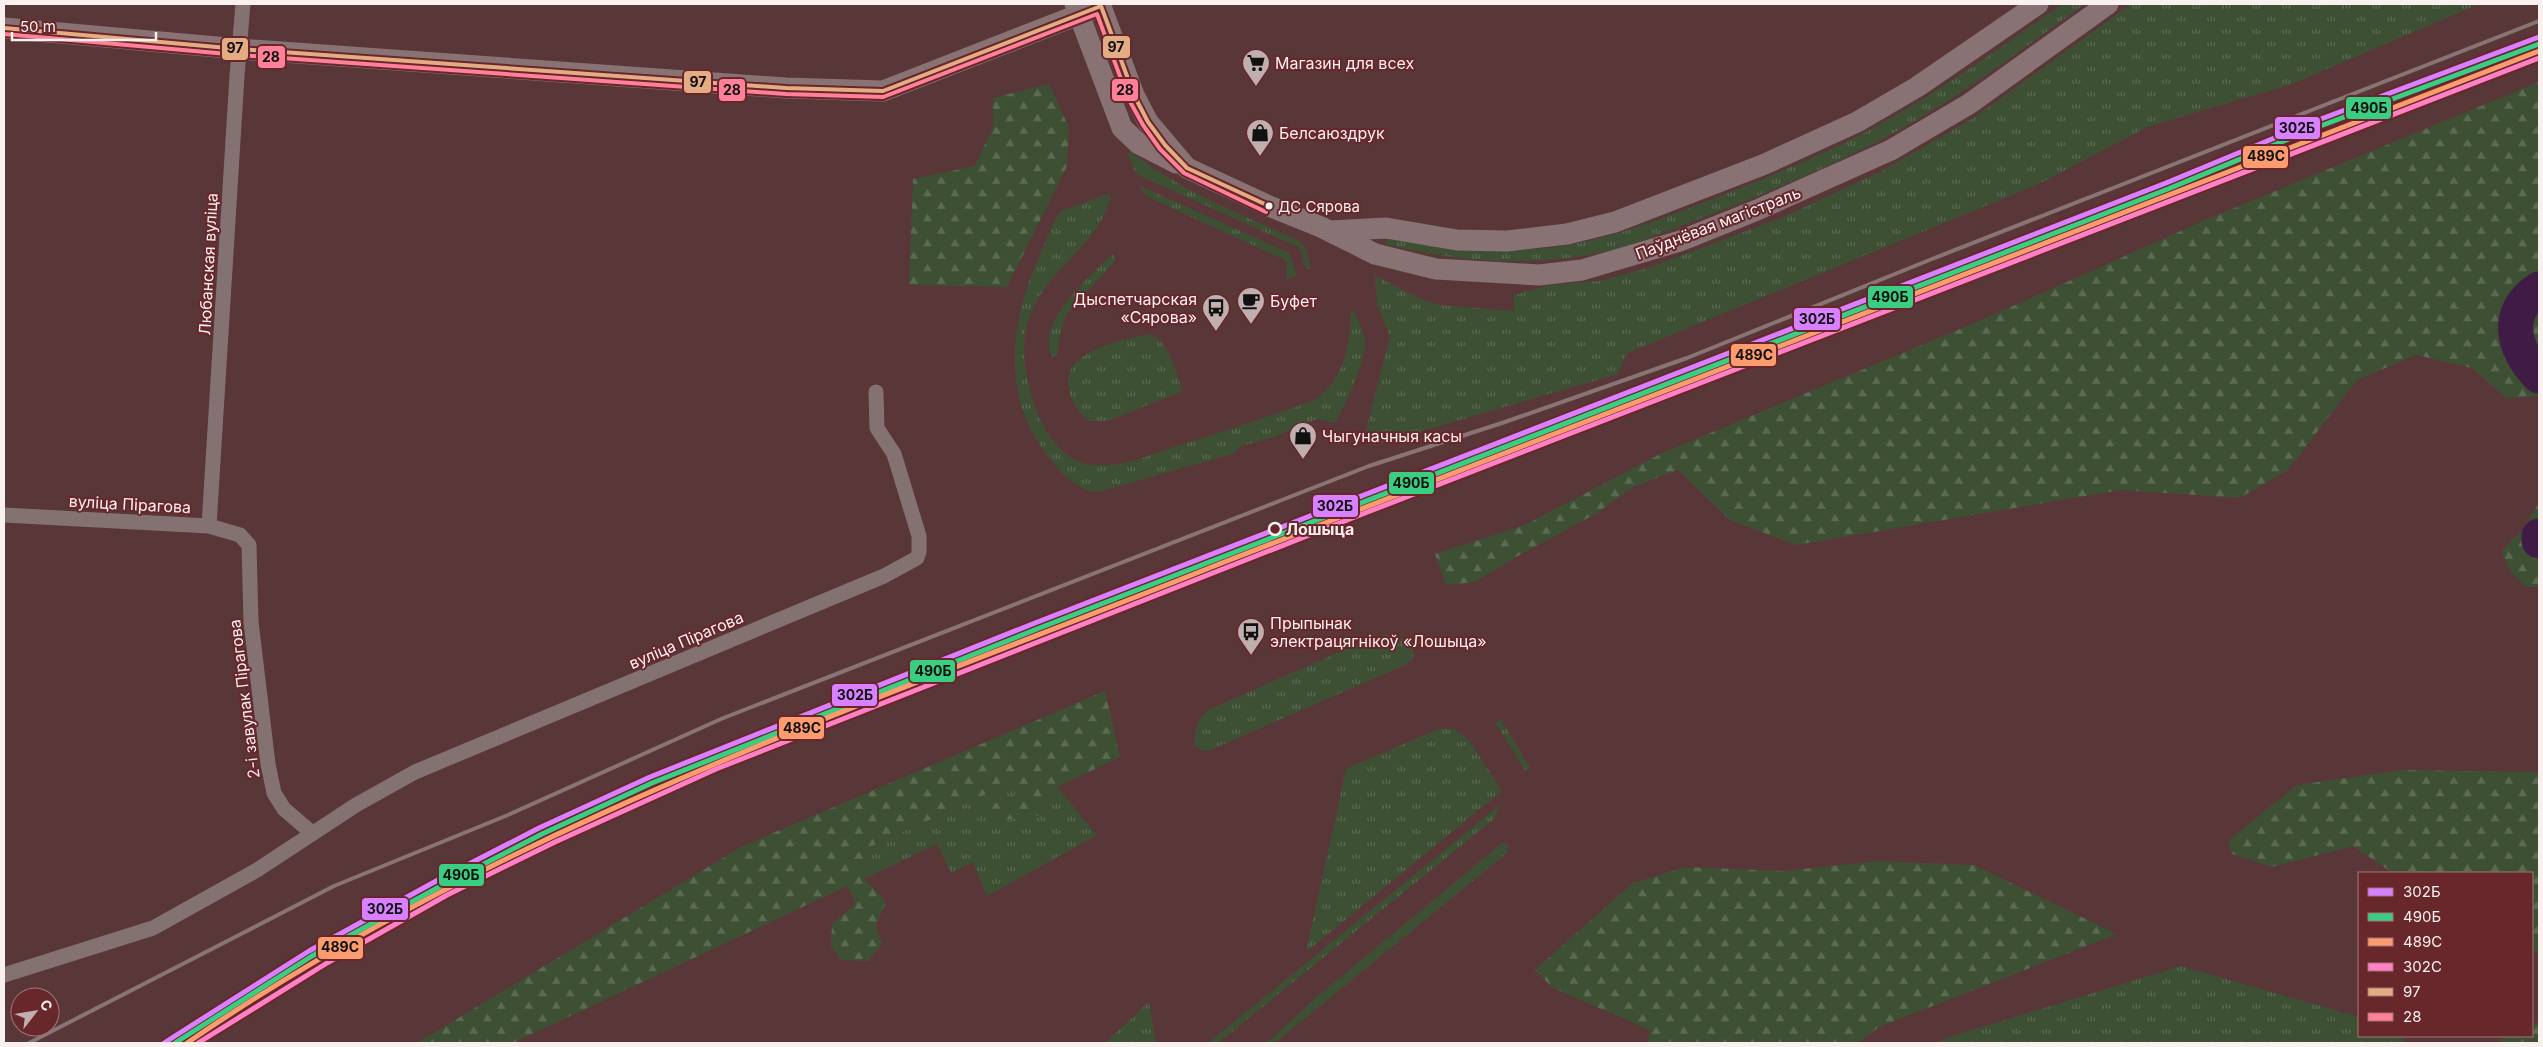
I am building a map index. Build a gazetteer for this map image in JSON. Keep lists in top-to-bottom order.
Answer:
{
  "streets": {
    "main road": ["Паўднёвая магістраль"],
    "street": ["Любанская вуліца", "вуліца Пірагова", "2-і завулак Пірагова"]
  },
  "crossings": [
    ["Любанская вуліца", "вуліца Пірагова"],
    ["вуліца Пірагова", "2-і завулак Пірагова"]
  ],
  "places": {
    "supermarket": ["Магазин для всех"],
    "shop": ["Белсаюздрук", "Чыгуначныя касы"],
    "other": ["ДС Сярова", "Лошыца"],
    "cafe": ["Буфет"],
    "bus stop": ["Дыспетчарская «Сярова»", "Прыпынак электрацягнікоў «Лошыца»"]
  },
  "lines": [
    "transit line 97",
    "transit line 28",
    "transit line 302Б",
    "transit line 490Б",
    "transit line 489С",
    "transit line 302С"
  ],
  "legend": [
    "302Б",
    "490Б",
    "489С",
    "302С",
    "97",
    "28"
  ],
  "scale_bar": "50 m",
  "north": "top right"
}
